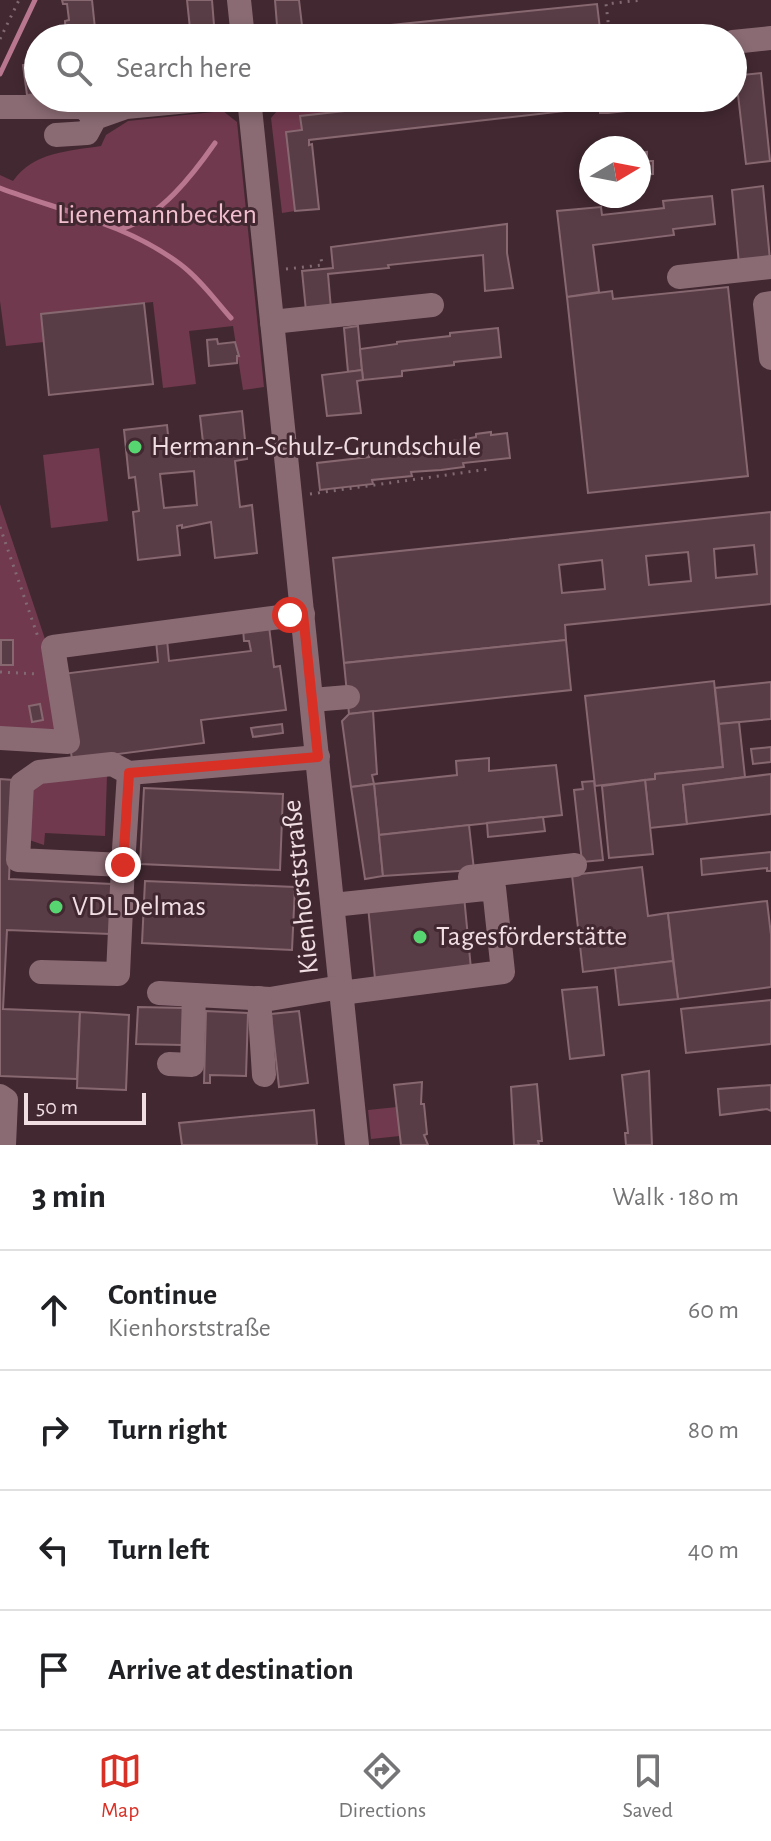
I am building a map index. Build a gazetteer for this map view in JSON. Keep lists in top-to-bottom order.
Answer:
{
  "streets": {
    "street": ["Kienhorststraße"]
  },
  "parks": ["Lienemannbecken"],
  "places": ["Hermann-Schulz-Grundschule", "VDL Delmas", "Tagesförderstätte"],
  "scale_bar": "50 m",
  "north": "right",
  "page": {
    "search": "Search here",
    "scale": "50 m",
    "heading": ["3 min", "Walk · 180 m"],
    "list": [
      ["Continue", "Kienhorststraße", "60 m"],
      ["Turn right", "80 m"],
      ["Turn left", "40 m"],
      "Arrive at destination"
    ],
    "nav": ["Map", "Directions", "Saved"]
  }
}
